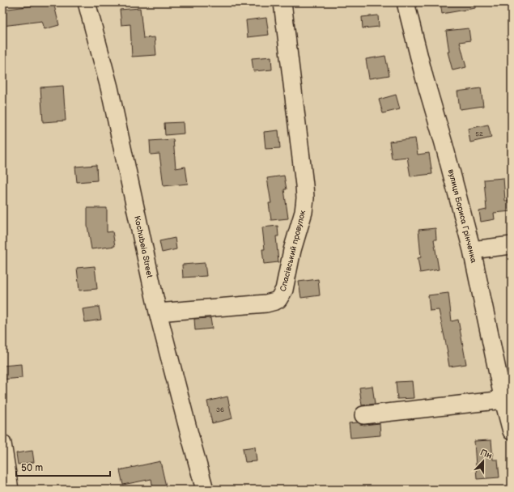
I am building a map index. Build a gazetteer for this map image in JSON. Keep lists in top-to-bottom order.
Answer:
{
  "streets": {
    "street": ["вулиця Бориса Грінченка", "Kochubeia Street", "Спасівський провулок"]
  },
  "crossings": [
    ["Kochubeia Street", "Спасівський провулок"]
  ],
  "house_numbers": ["52", "36"],
  "scale_bar": "50 m",
  "north": "top"
}
